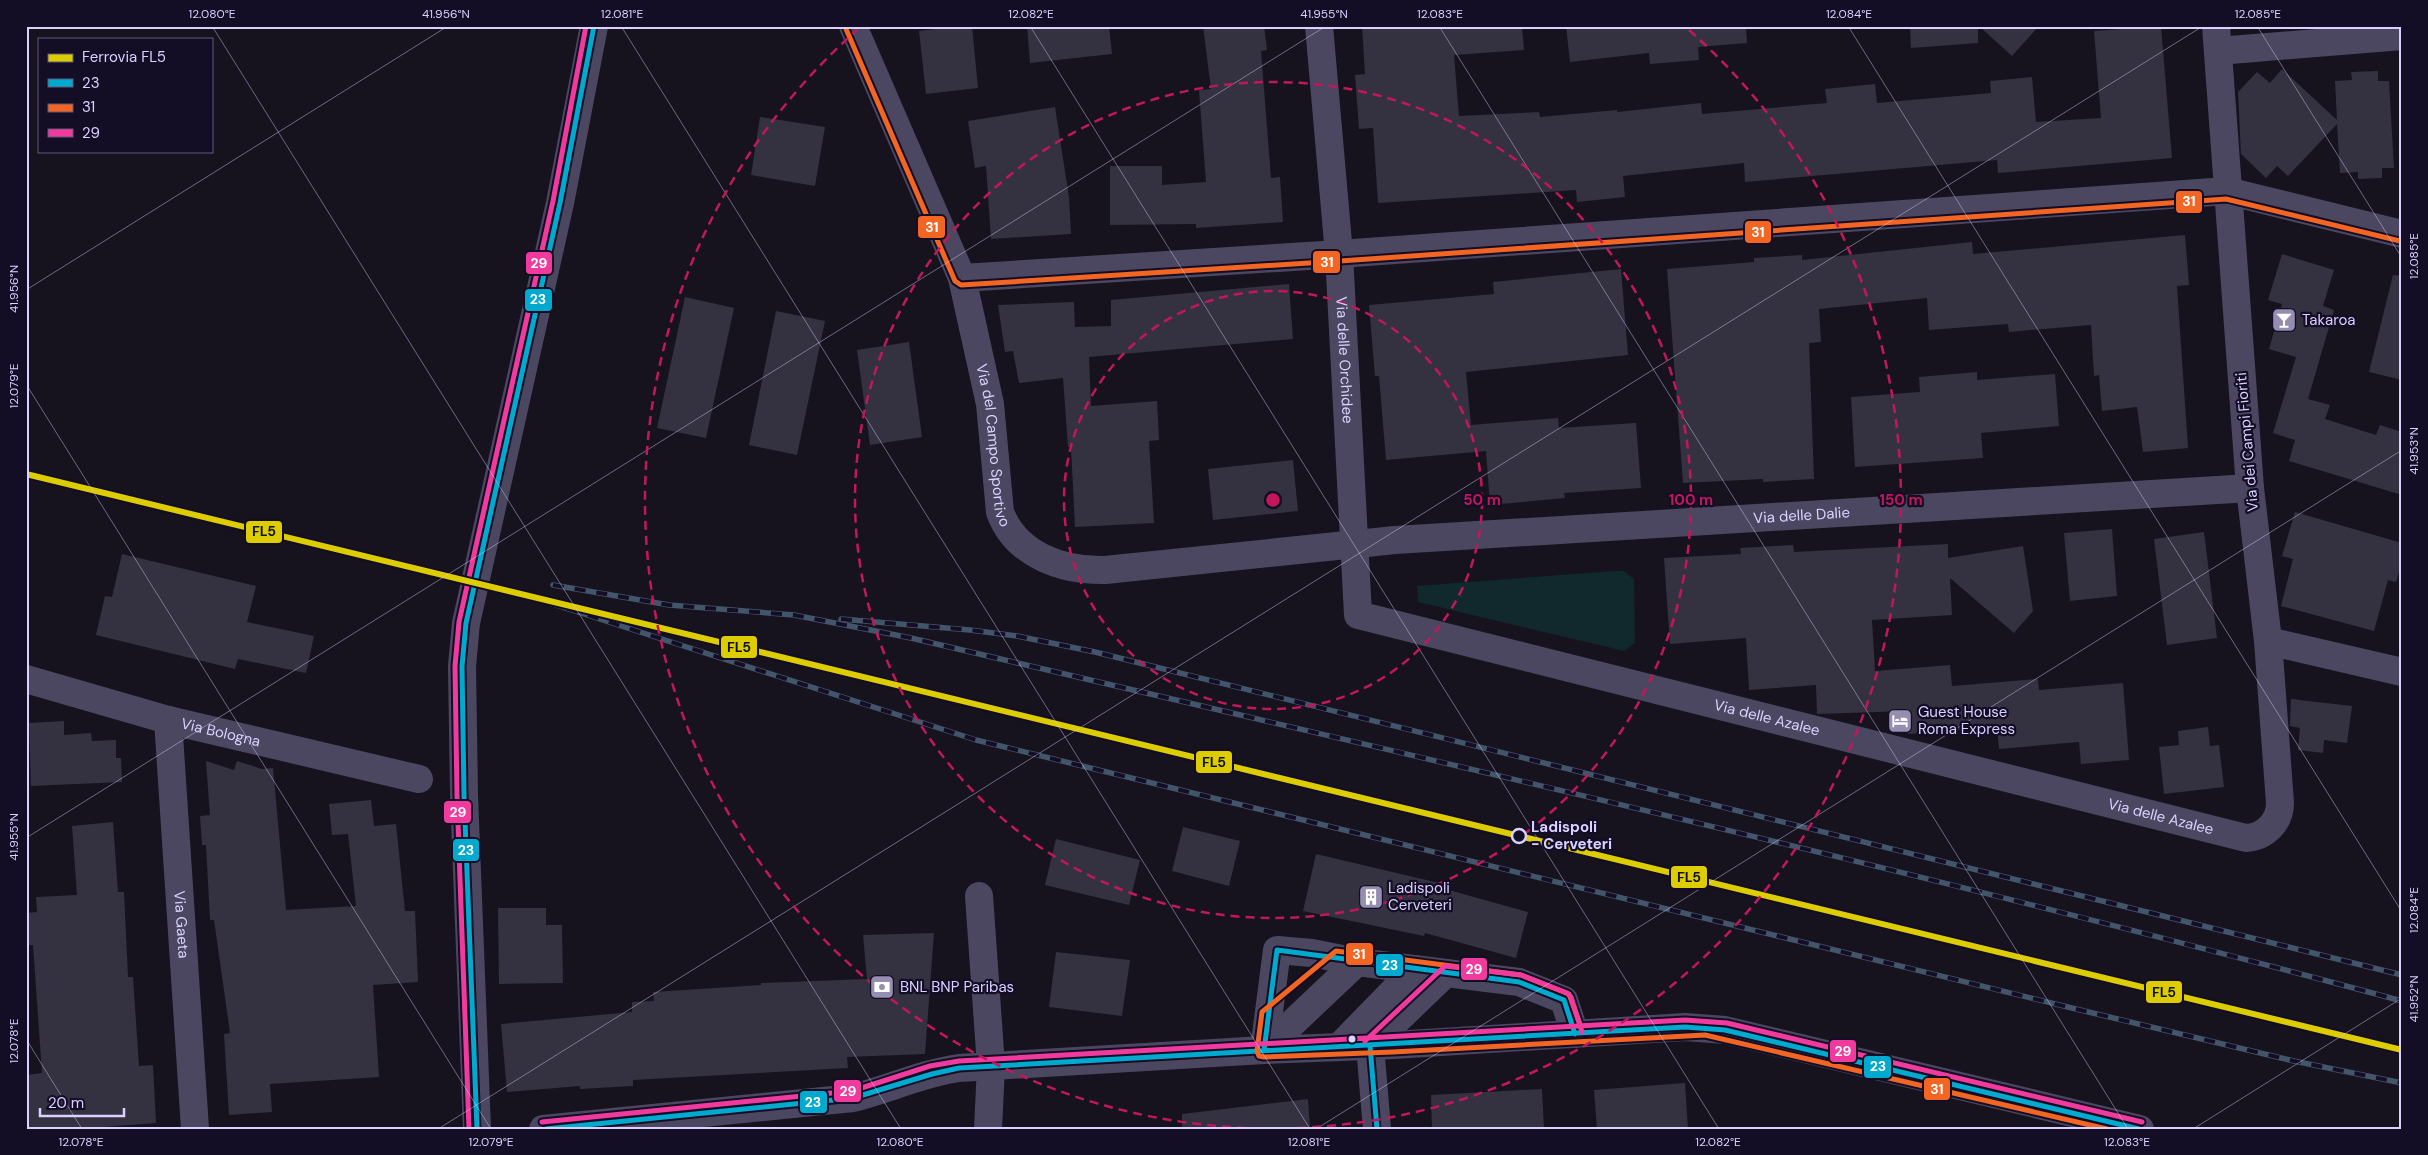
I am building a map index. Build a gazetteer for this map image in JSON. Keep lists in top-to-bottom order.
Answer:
{
  "streets": {
    "street": [
      "Via delle Orchidee",
      "Via dei Campi Fioriti",
      "Via del Campo Sportivo",
      "Via delle Dalie",
      "Via delle Azalee",
      "Via Bologna",
      "Via Gaeta"
    ]
  },
  "crossings": [
    ["Via delle Orchidee", "Via del Campo Sportivo"],
    ["Via delle Orchidee", "Via delle Dalie"],
    ["Via delle Orchidee", "Via delle Azalee"],
    ["Via dei Campi Fioriti", "Via delle Dalie"],
    ["Via dei Campi Fioriti", "Via delle Azalee"],
    ["Via del Campo Sportivo", "Via delle Dalie"],
    ["Via del Campo Sportivo", "Via delle Azalee"],
    ["Via delle Dalie", "Via delle Azalee"],
    ["Via Bologna", "Via Gaeta"]
  ],
  "places": {
    "bar": ["Takaroa"],
    "hotel": ["Guest House Roma Express"],
    "other": ["Ladispoli - Cerveteri"],
    "building": ["Ladispoli Cerveteri"],
    "bank": ["BNL BNP Paribas"]
  },
  "lines": [
    "transit line 23",
    "transit line 29",
    "transit line 31",
    "rail line FL5"
  ],
  "legend": [
    "Ferrovia FL5",
    "23",
    "31",
    "29"
  ],
  "scale_bar": "20 m",
  "coordinates": [
    "12.080°E",
    "41.956°N",
    "12.081°E",
    "12.082°E",
    "41.955°N",
    "12.083°E",
    "12.084°E",
    "12.085°E",
    "12.079°E",
    "41.953°N",
    "41.952°N",
    "12.078°E"
  ],
  "rings": ["50 m", "100 m", "150 m"]
}
